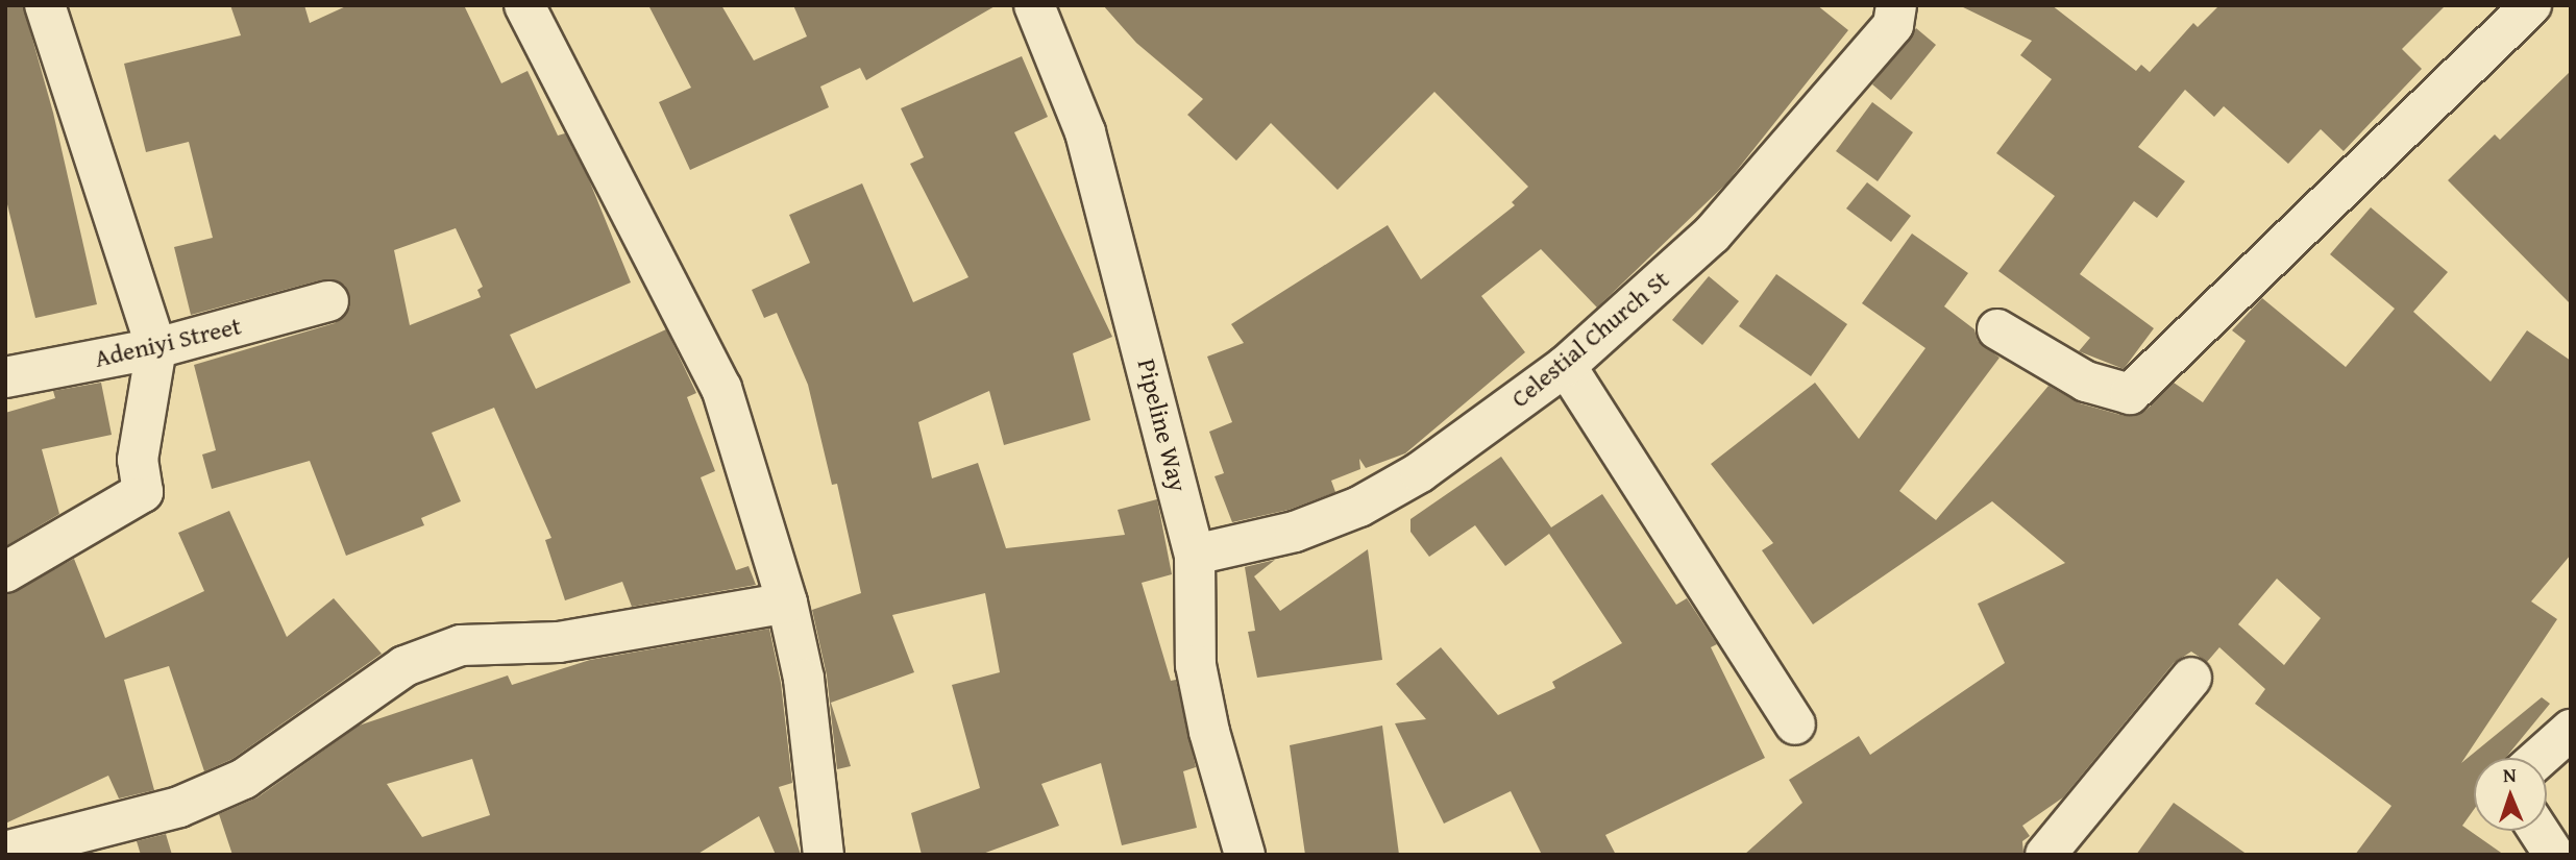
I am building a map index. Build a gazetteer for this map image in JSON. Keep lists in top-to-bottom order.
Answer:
{
  "streets": {
    "street": ["Celestial Church St", "Adeniyi Street", "Pipeline Way"]
  },
  "crossings": [
    ["Celestial Church St", "Pipeline Way"]
  ],
  "north": "top"
}
